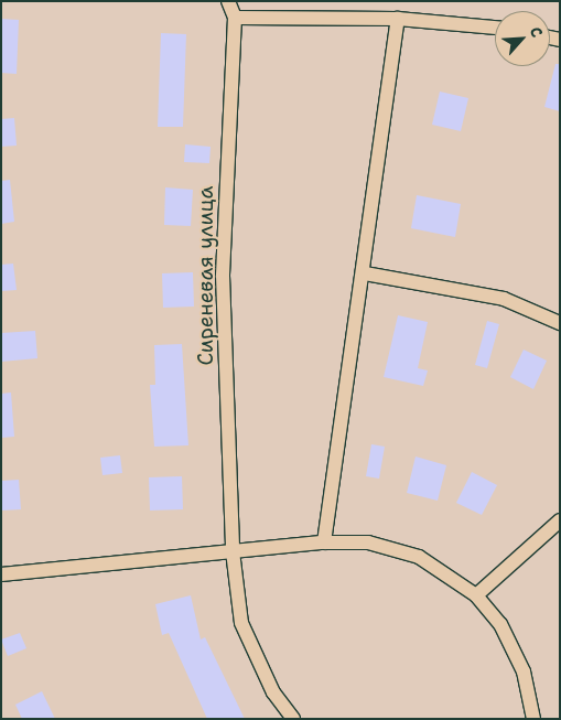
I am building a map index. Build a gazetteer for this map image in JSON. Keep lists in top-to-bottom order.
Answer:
{
  "streets": {
    "street": ["Сиреневая улица"]
  },
  "north": "top right"
}
